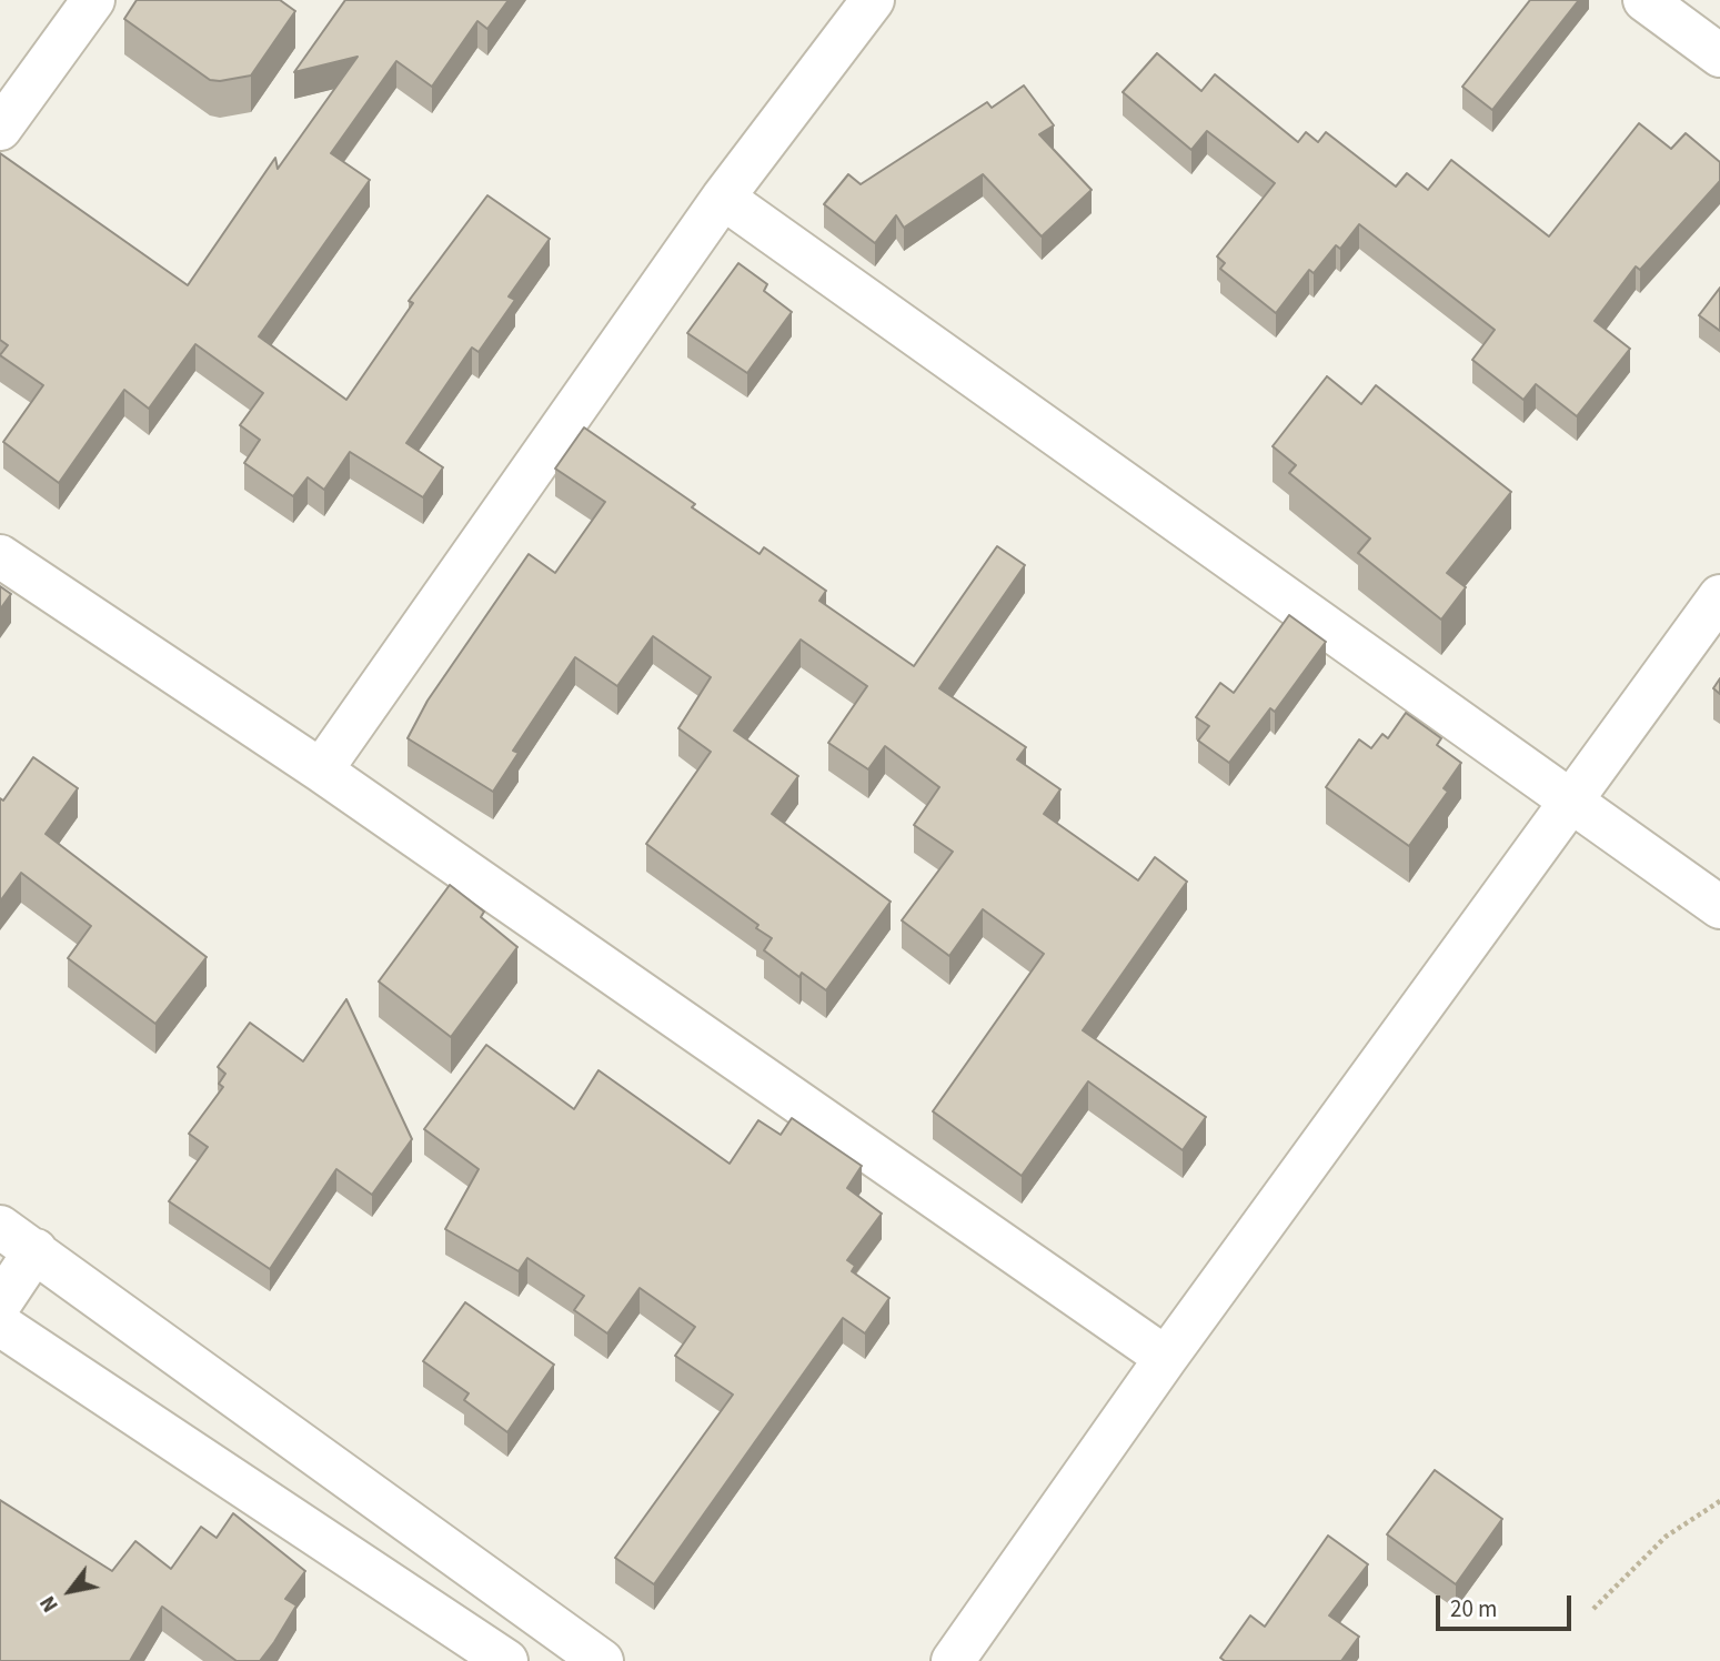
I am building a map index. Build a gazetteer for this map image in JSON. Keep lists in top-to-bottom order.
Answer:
{
  "scale_bar": "20 m",
  "north": "bottom left"
}
